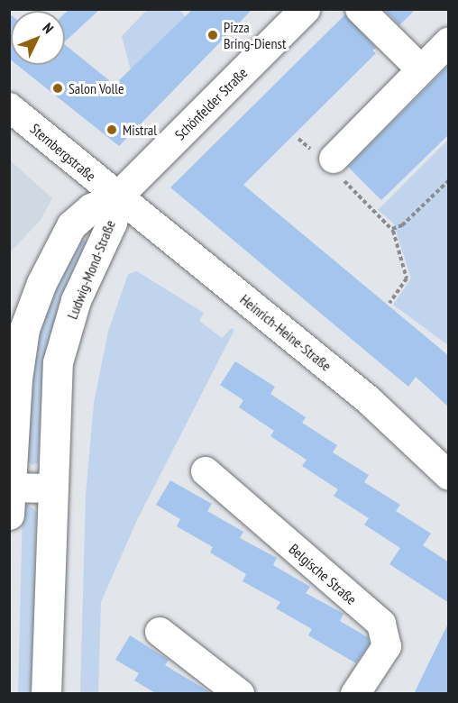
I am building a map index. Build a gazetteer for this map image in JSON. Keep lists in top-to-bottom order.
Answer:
{
  "streets": {
    "main road": ["Schönfelder Straße", "Ludwig-Mond-Straße"],
    "street": ["Sternbergstraße", "Heinrich-Heine-Straße", "Belgische Straße"]
  },
  "crossings": [
    ["Schönfelder Straße", "Sternbergstraße"],
    ["Schönfelder Straße", "Ludwig-Mond-Straße"],
    ["Schönfelder Straße", "Heinrich-Heine-Straße"],
    ["Sternbergstraße", "Ludwig-Mond-Straße"],
    ["Sternbergstraße", "Heinrich-Heine-Straße"],
    ["Ludwig-Mond-Straße", "Heinrich-Heine-Straße"]
  ],
  "places": ["Pizza Bring-Dienst", "Salon Volle", "Mistral"],
  "north": "top right"
}
